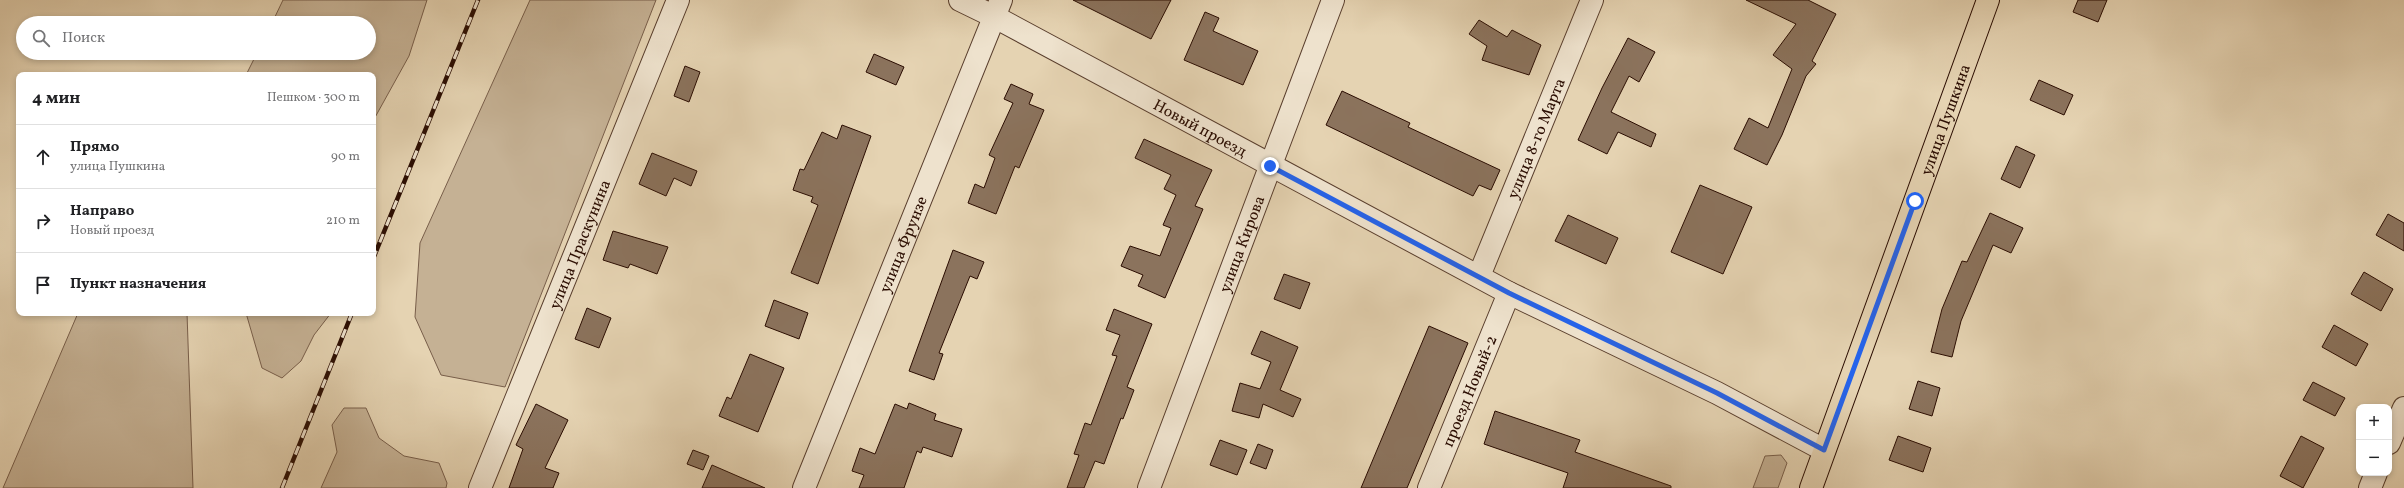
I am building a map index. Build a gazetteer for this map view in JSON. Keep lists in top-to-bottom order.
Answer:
{
  "streets": {
    "main road": ["улица Пушкина"],
    "street": [
      "Новый проезд",
      "улица 8-го Марта",
      "улица Праскунина",
      "улица Фрунзе",
      "улица Кирова",
      "проезд Новый-2"
    ]
  },
  "crossings": [
    ["улица Пушкина", "Новый проезд"],
    ["Новый проезд", "улица 8-го Марта"],
    ["Новый проезд", "улица Фрунзе"],
    ["Новый проезд", "улица Кирова"],
    ["Новый проезд", "проезд Новый-2"]
  ],
  "page": {
    "search": "Поиск",
    "heading": ["4 мин", "Пешком · 300 m"],
    "list": [
      ["Прямо", "улица Пушкина", "90 m"],
      ["Направо", "Новый проезд", "210 m"],
      "Пункт назначения"
    ],
    "map_buttons": ["+", "−"]
  }
}
